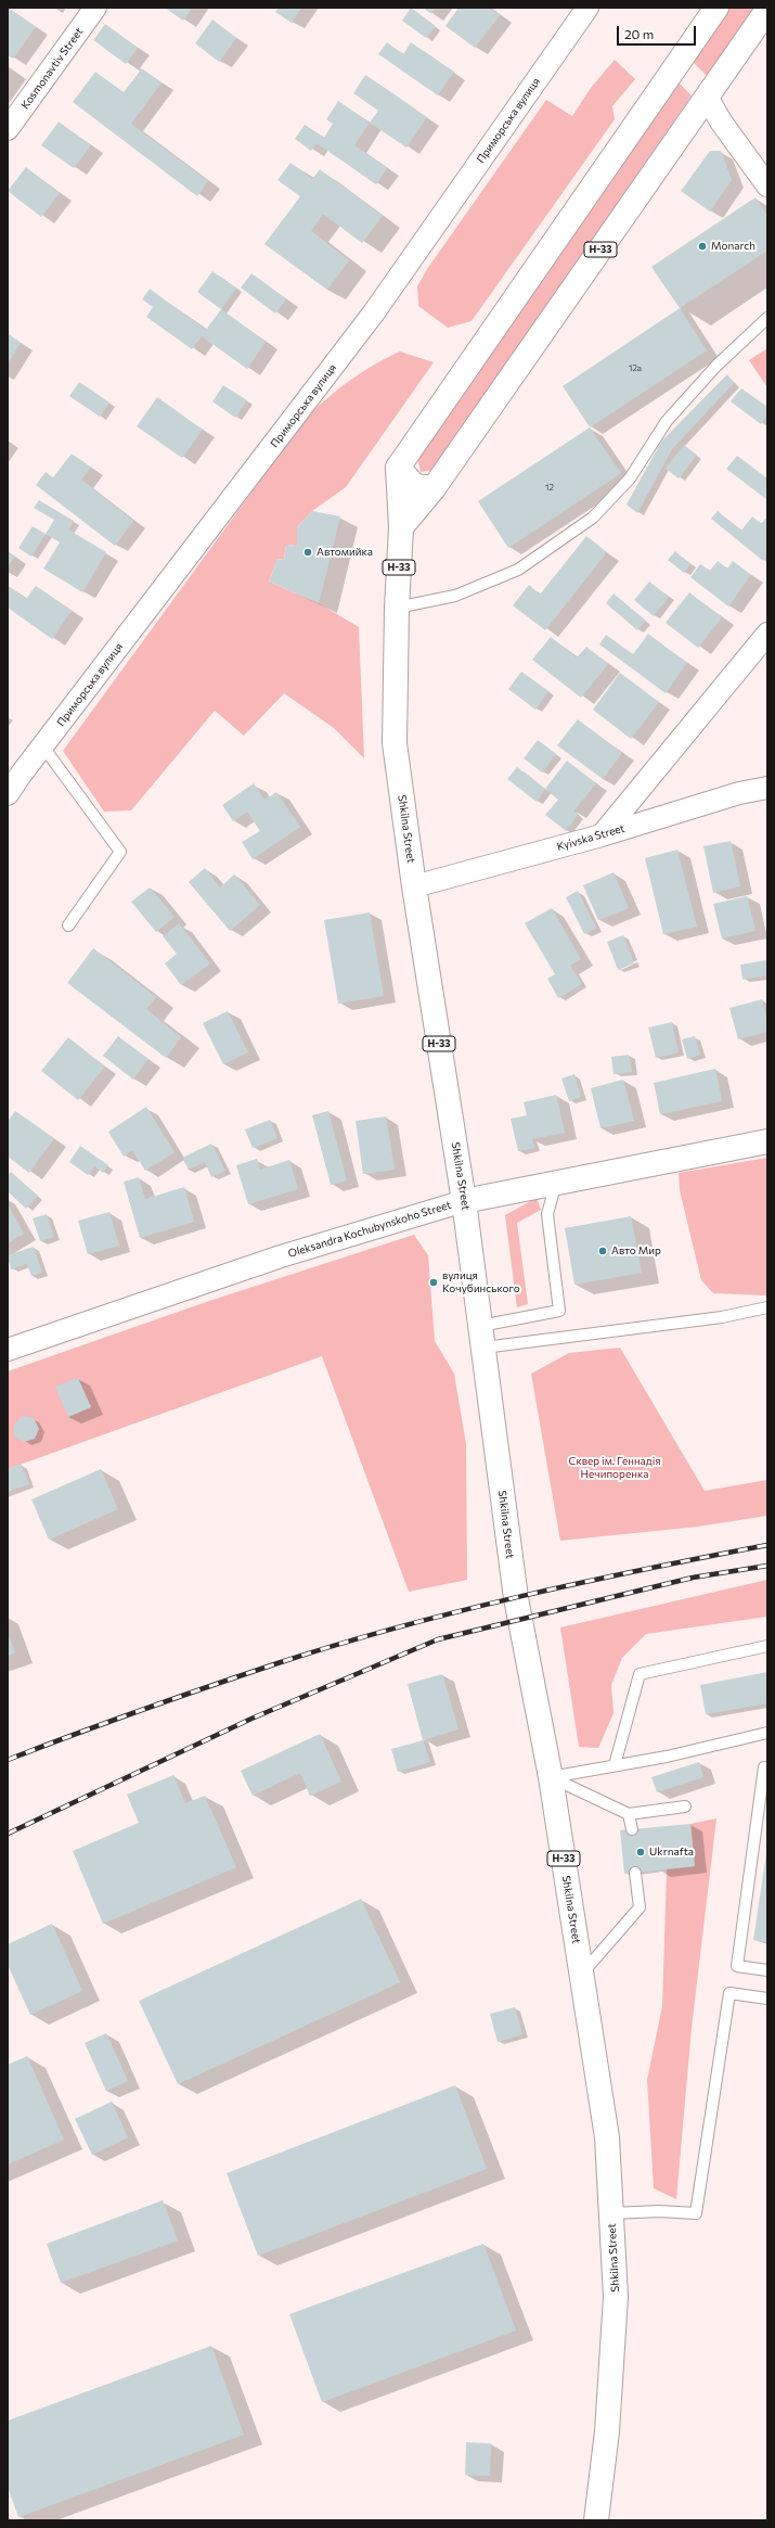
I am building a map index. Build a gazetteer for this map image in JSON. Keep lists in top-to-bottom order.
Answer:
{
  "streets": {
    "main road": ["Н-33", "Shkilna Street", "Oleksandra Kochubynskoho Street"],
    "street": ["Kosmonavtiv Street", "Приморська вулиця", "Kyivska Street"]
  },
  "crossings": [
    ["Н-33", "Shkilna Street"],
    ["Shkilna Street", "Kyivska Street"],
    ["Shkilna Street", "Oleksandra Kochubynskoho Street"]
  ],
  "parks": ["Сквер ім. Геннадія Нечипоренка"],
  "places": [
    "Monarch",
    "Автомийка",
    "Авто Мир",
    "вулиця Кочубинського",
    "Ukrnafta"
  ],
  "house_numbers": ["12а", "12"],
  "scale_bar": "20 m"
}
